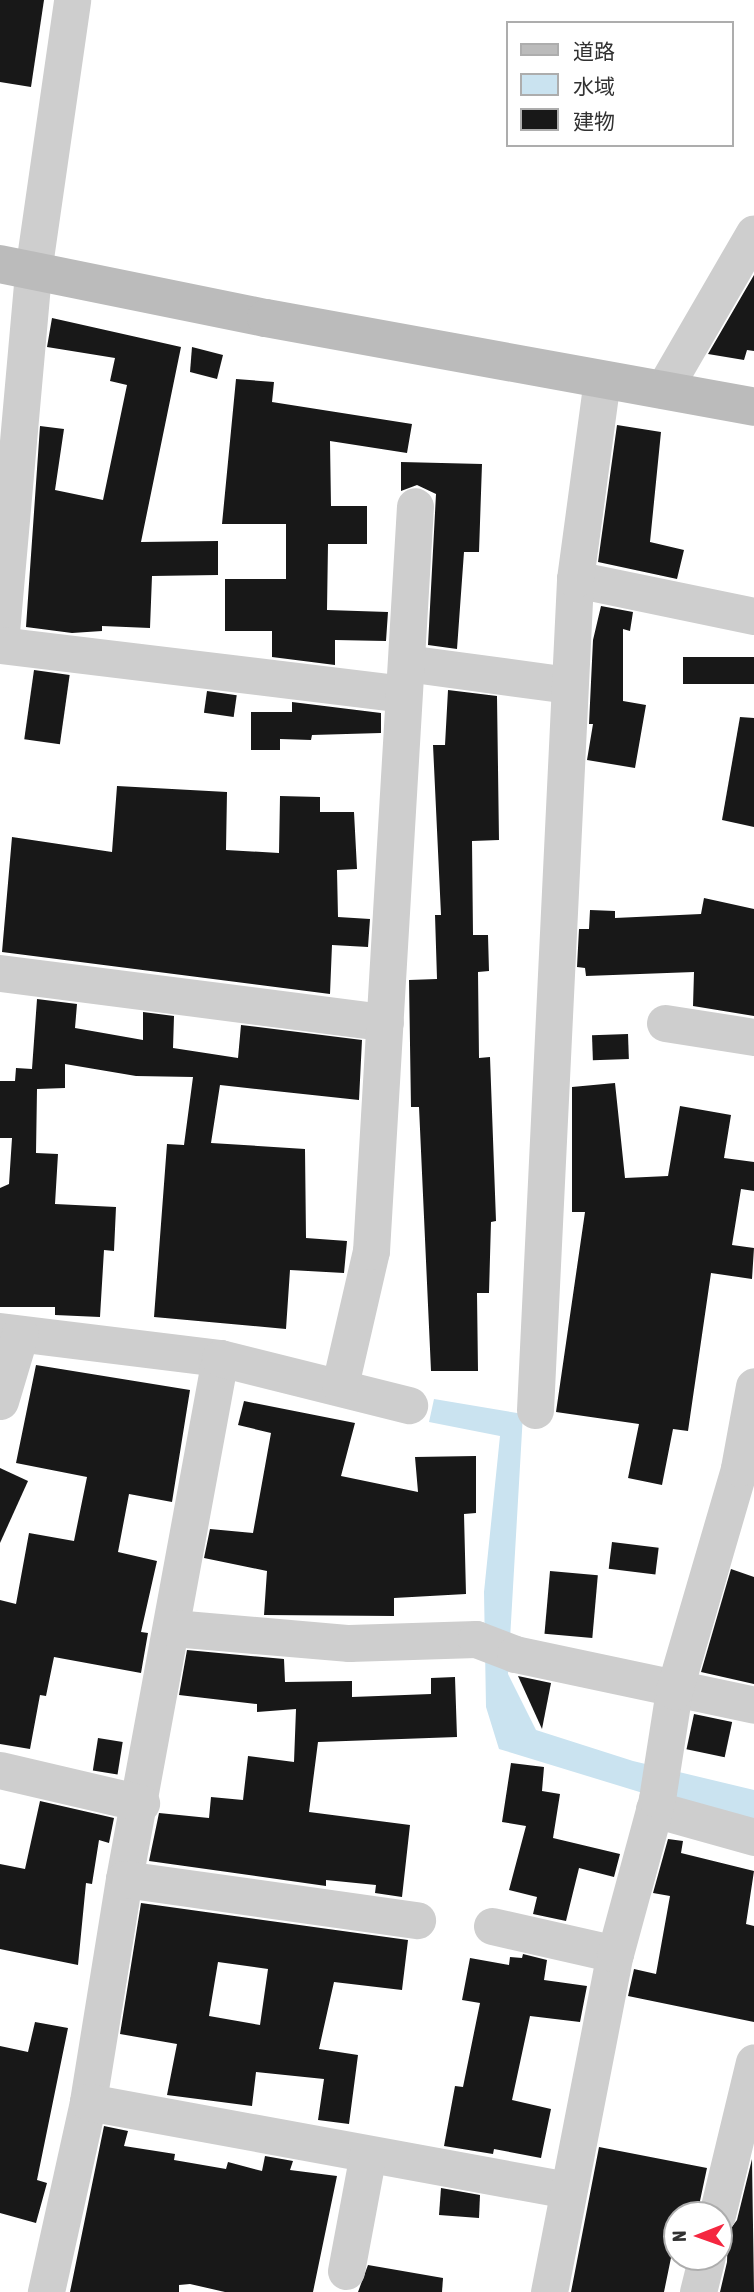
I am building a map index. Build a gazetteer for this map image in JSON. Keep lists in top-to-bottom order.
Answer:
{
  "legend": ["道路", "水域", "建物"],
  "north": "left"
}
